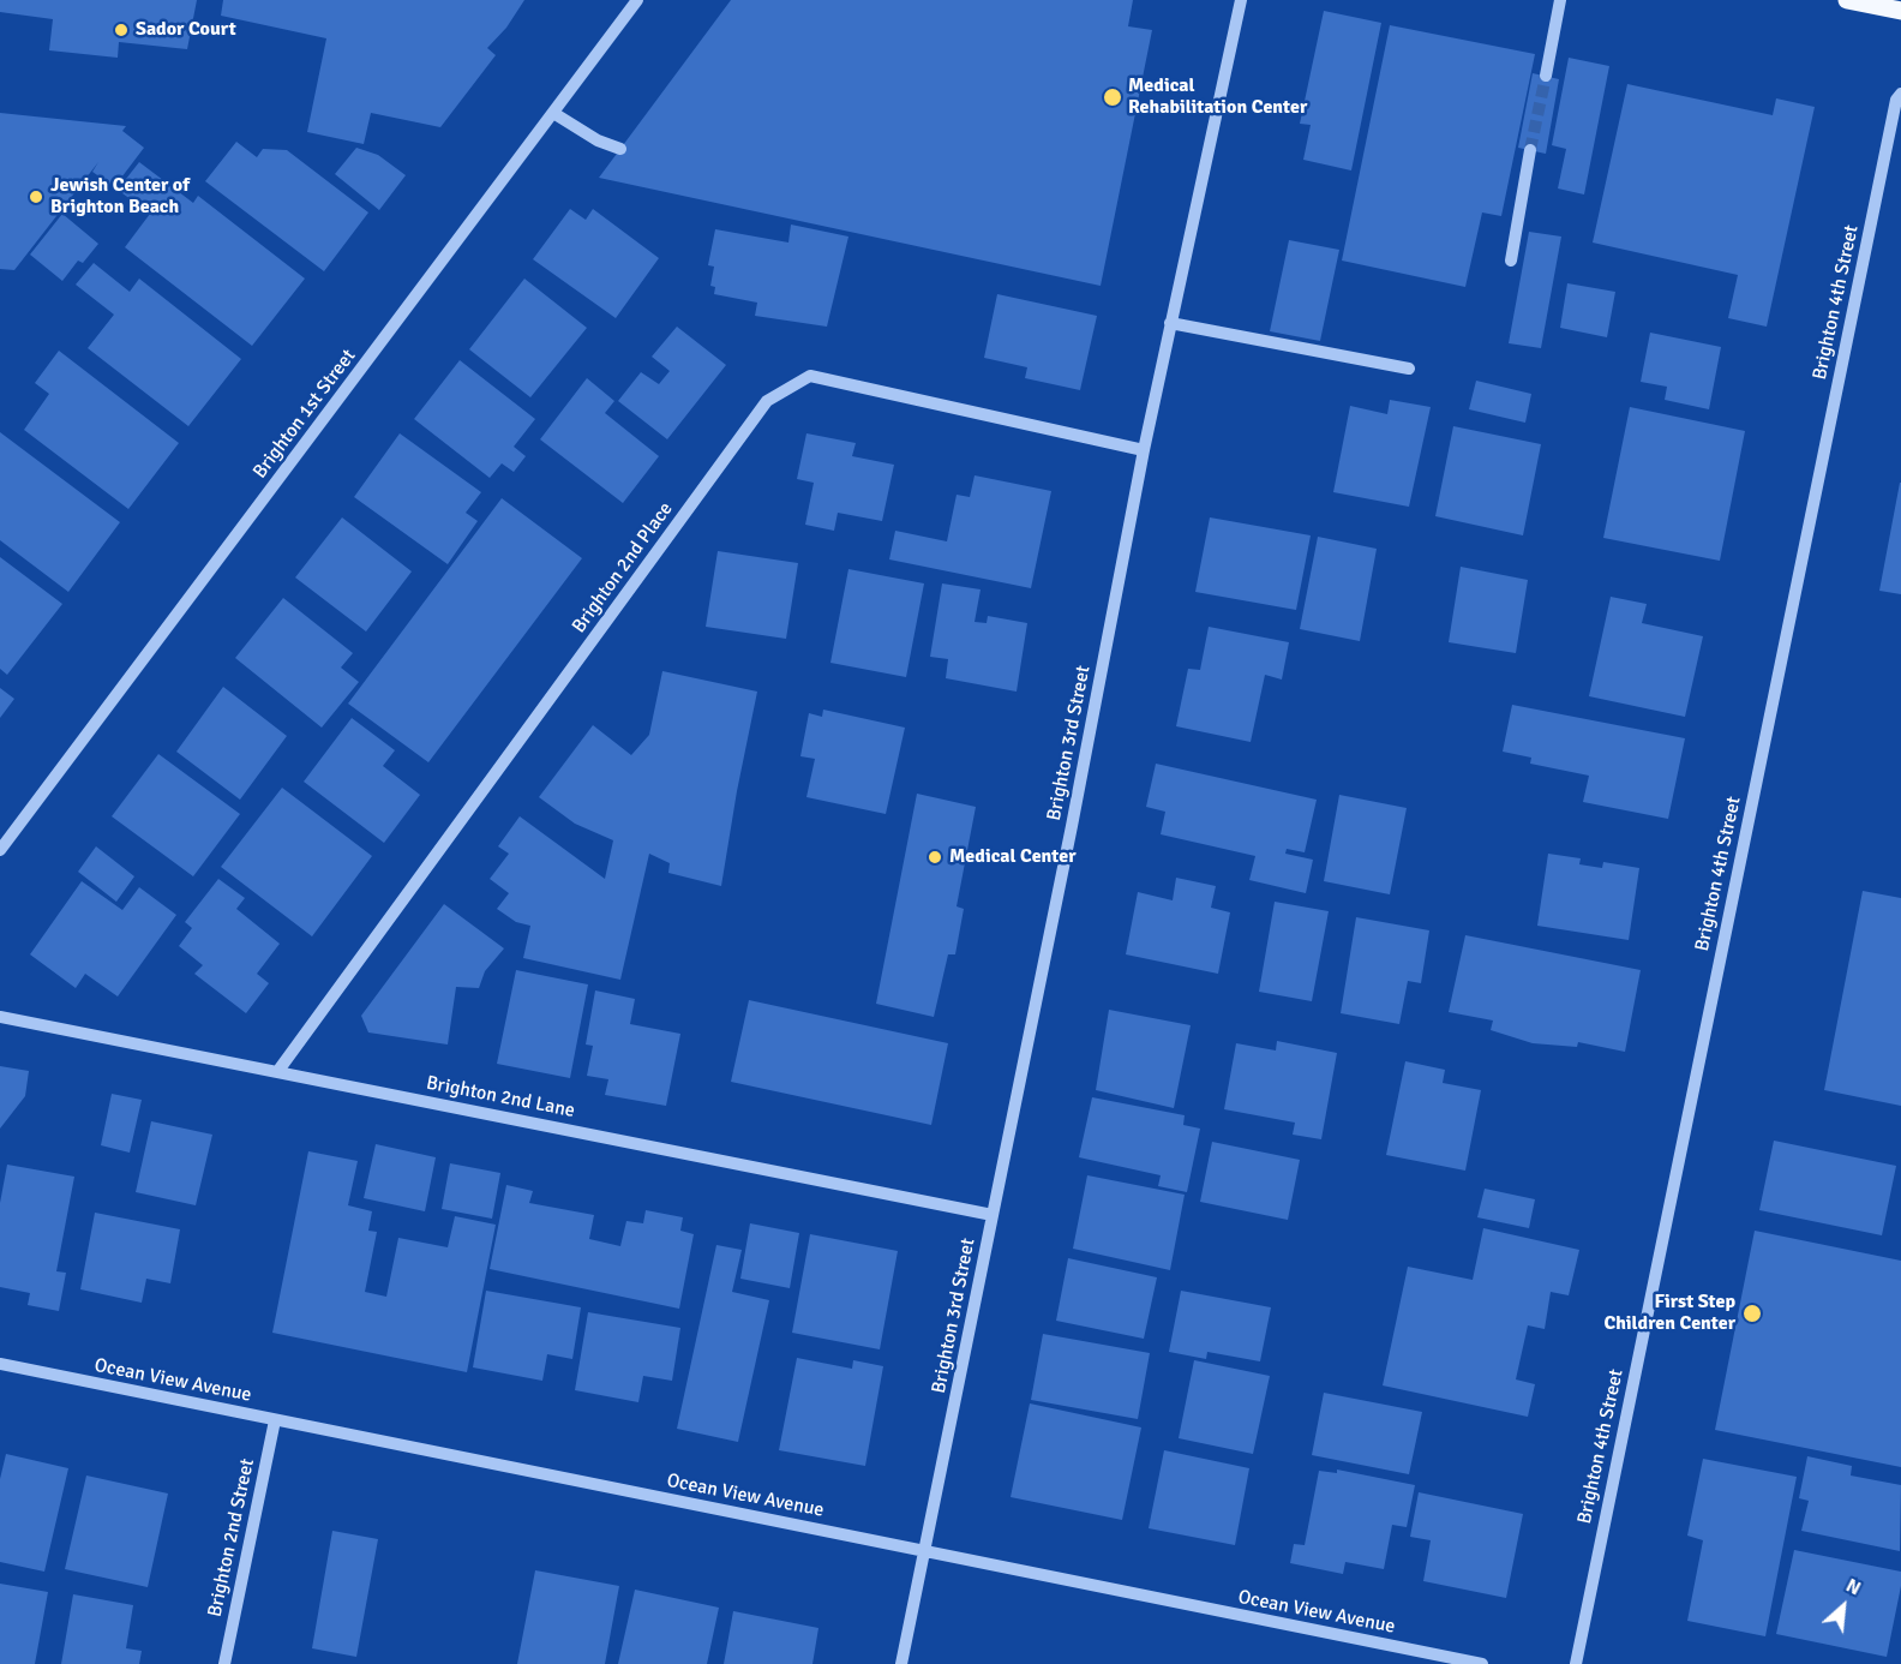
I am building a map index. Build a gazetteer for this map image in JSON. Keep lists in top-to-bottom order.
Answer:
{
  "streets": {
    "street": [
      "Brighton 4th Street",
      "Brighton 1st Street",
      "Brighton 2nd Place",
      "Brighton 3rd Street",
      "Brighton 2nd Lane",
      "Ocean View Avenue",
      "Brighton 2nd Street"
    ]
  },
  "crossings": [
    ["Brighton 2nd Place", "Brighton 3rd Street"],
    ["Brighton 2nd Place", "Brighton 2nd Lane"],
    ["Brighton 3rd Street", "Brighton 2nd Lane"],
    ["Brighton 3rd Street", "Ocean View Avenue"],
    ["Ocean View Avenue", "Brighton 2nd Street"]
  ],
  "places": [
    "Sador Court",
    "Medical Rehabilitation Center",
    "Jewish Center of Brighton Beach",
    "Medical Center",
    "First Step Children Center"
  ],
  "north": "top right"
}
